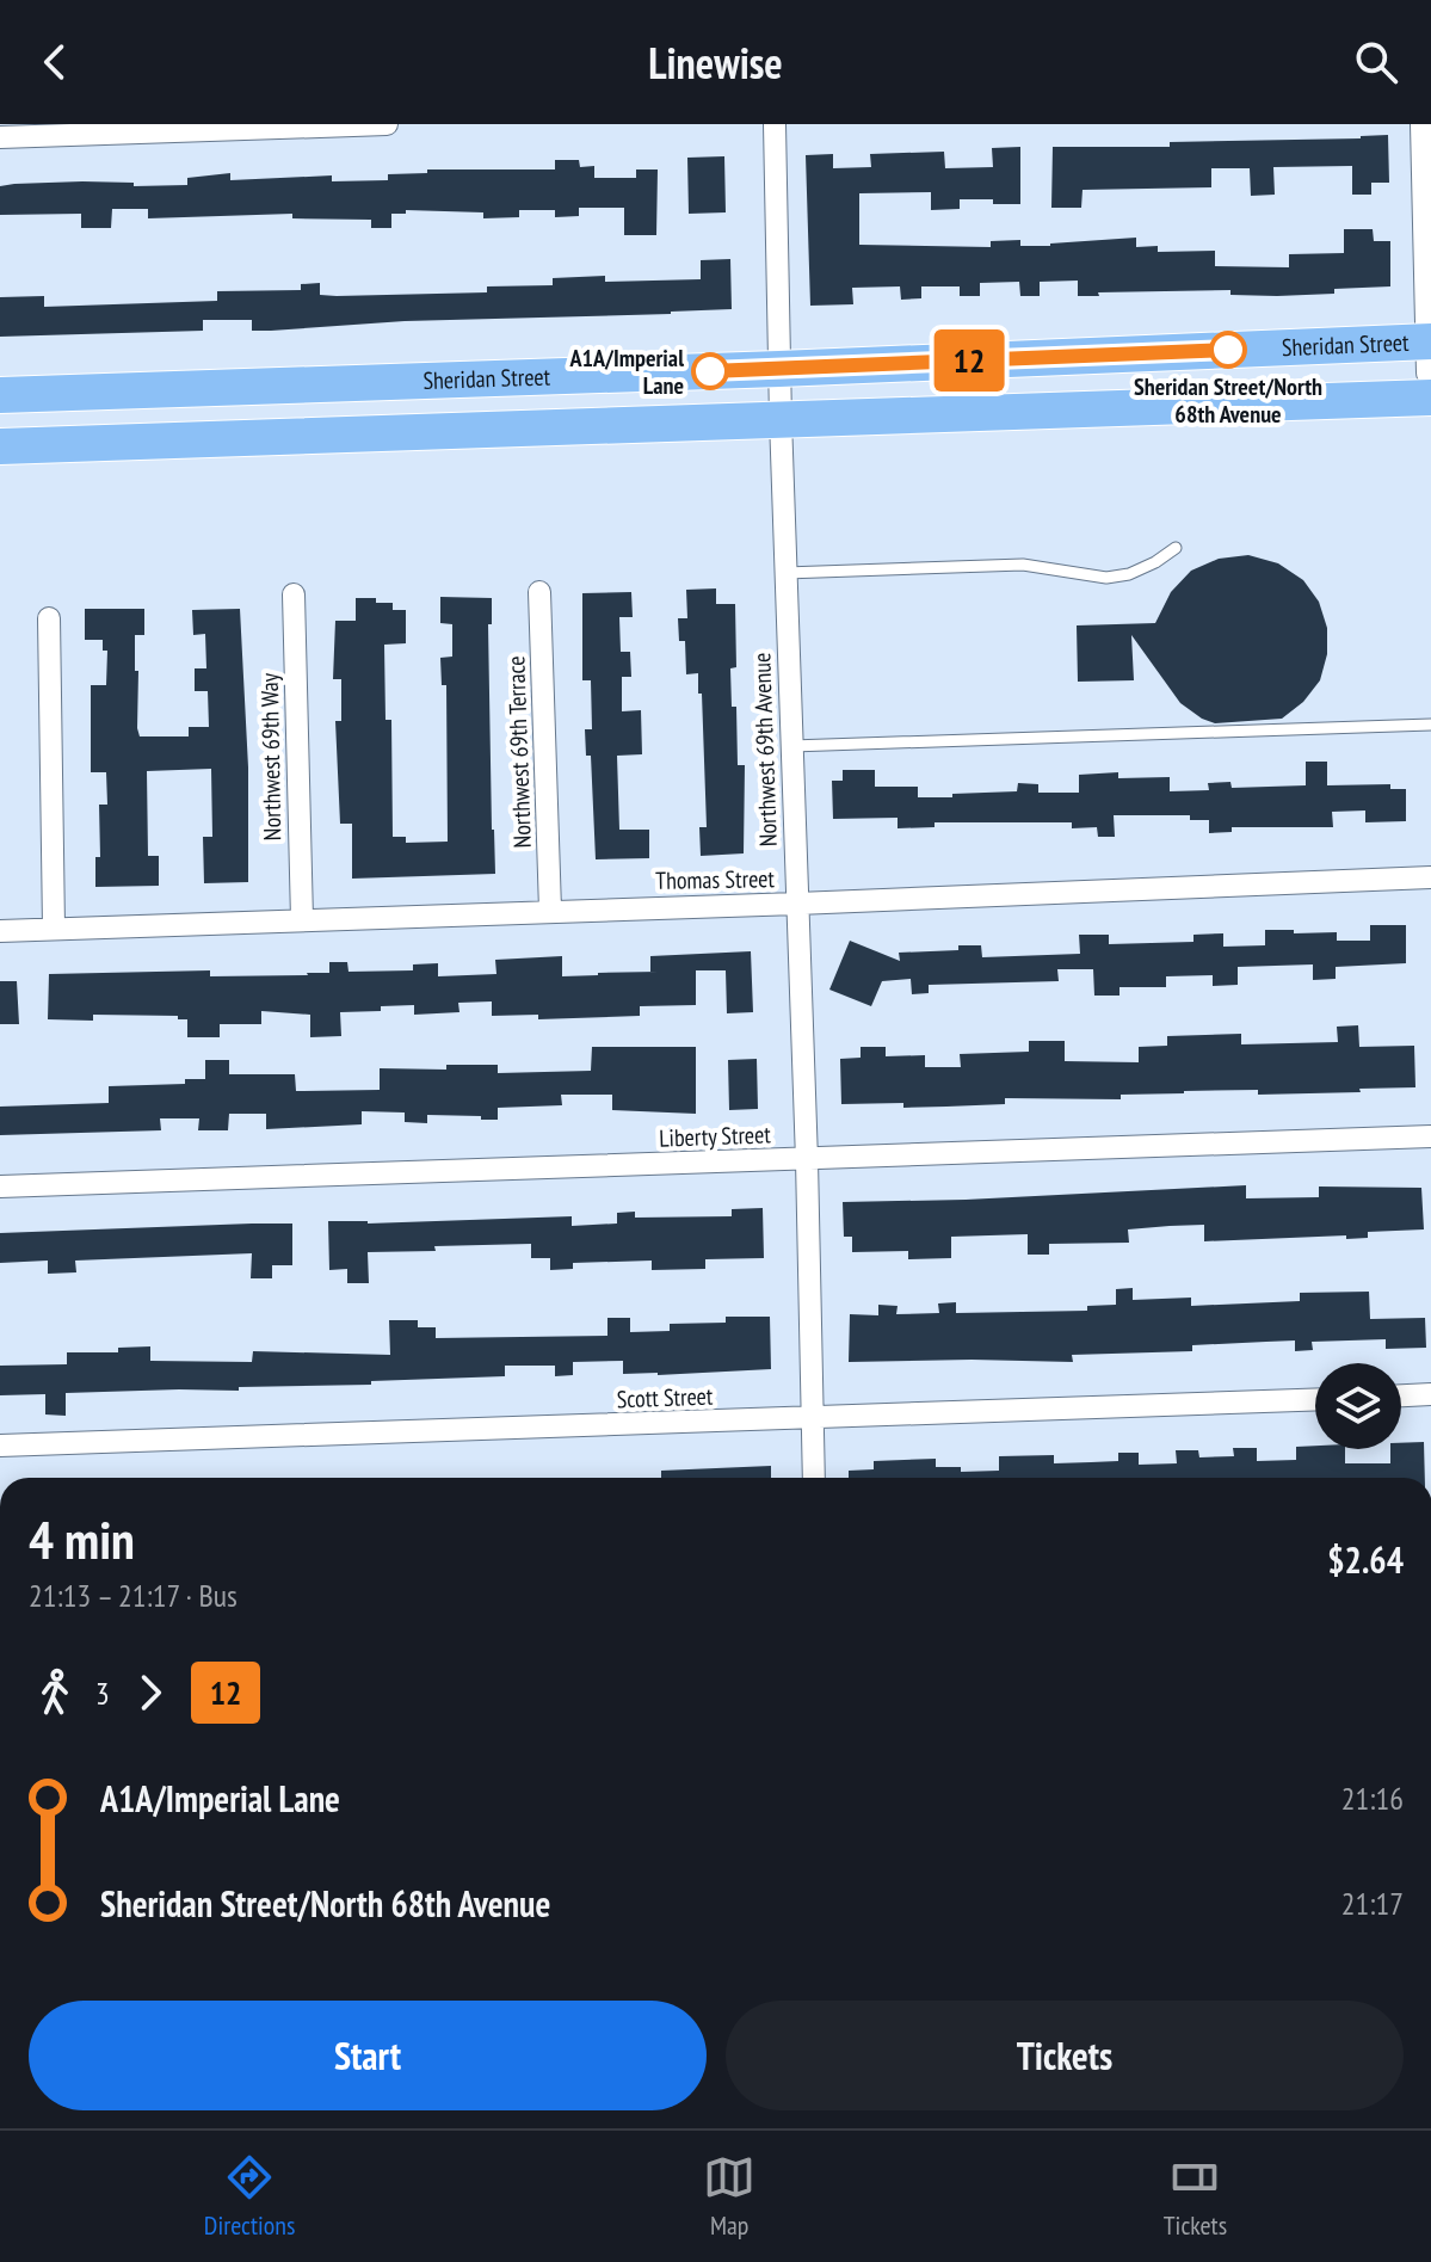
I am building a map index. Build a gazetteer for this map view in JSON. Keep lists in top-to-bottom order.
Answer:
{
  "streets": {
    "main road": ["Sheridan Street"],
    "street": [
      "Northwest 69th Avenue",
      "Northwest 69th Terrace",
      "Northwest 69th Way",
      "Thomas Street",
      "Liberty Street",
      "Scott Street"
    ]
  },
  "crossings": [
    ["Sheridan Street", "Northwest 69th Avenue"],
    ["Northwest 69th Avenue", "Thomas Street"],
    ["Northwest 69th Avenue", "Liberty Street"],
    ["Northwest 69th Avenue", "Scott Street"],
    ["Northwest 69th Terrace", "Thomas Street"],
    ["Northwest 69th Way", "Thomas Street"]
  ],
  "places": ["Sheridan Street/North 68th Avenue", "A1A/Imperial Lane"],
  "lines": ["bus line 12"],
  "page": {
    "header": "Linewise",
    "on_map": "12",
    "heading": ["4 min", "21:13 – 21:17 · Bus", "$2.64"],
    "legs": ["3", "12"],
    "list": [
      {
        "name": "A1A/Imperial Lane",
        "value": "21:16"
      },
      {
        "name": "Sheridan Street/North 68th Avenue",
        "value": "21:17"
      }
    ],
    "buttons": ["Start", "Tickets"],
    "tabs": ["Directions", "Map", "Tickets"]
  }
}
